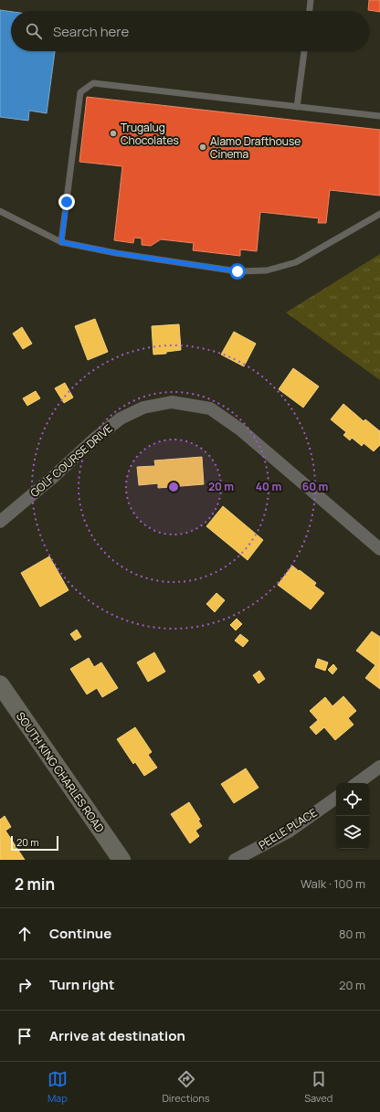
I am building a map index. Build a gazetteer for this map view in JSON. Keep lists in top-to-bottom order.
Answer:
{
  "streets": {
    "street": ["GOLF COURSE DRIVE", "SOUTH KING CHARLES ROAD", "PEELE PLACE"]
  },
  "places": ["Trugalug Chocolates", "Alamo Drafthouse Cinema"],
  "scale_bar": "20 m",
  "page": {
    "search": "Search here",
    "scale": "20 m",
    "heading": ["2 min", "Walk · 100 m"],
    "list": [
      ["Continue", "80 m"],
      ["Turn right", "20 m"],
      "Arrive at destination"
    ],
    "nav": ["Map", "Directions", "Saved"]
  },
  "rings": ["20 m", "40 m", "60 m"]
}
